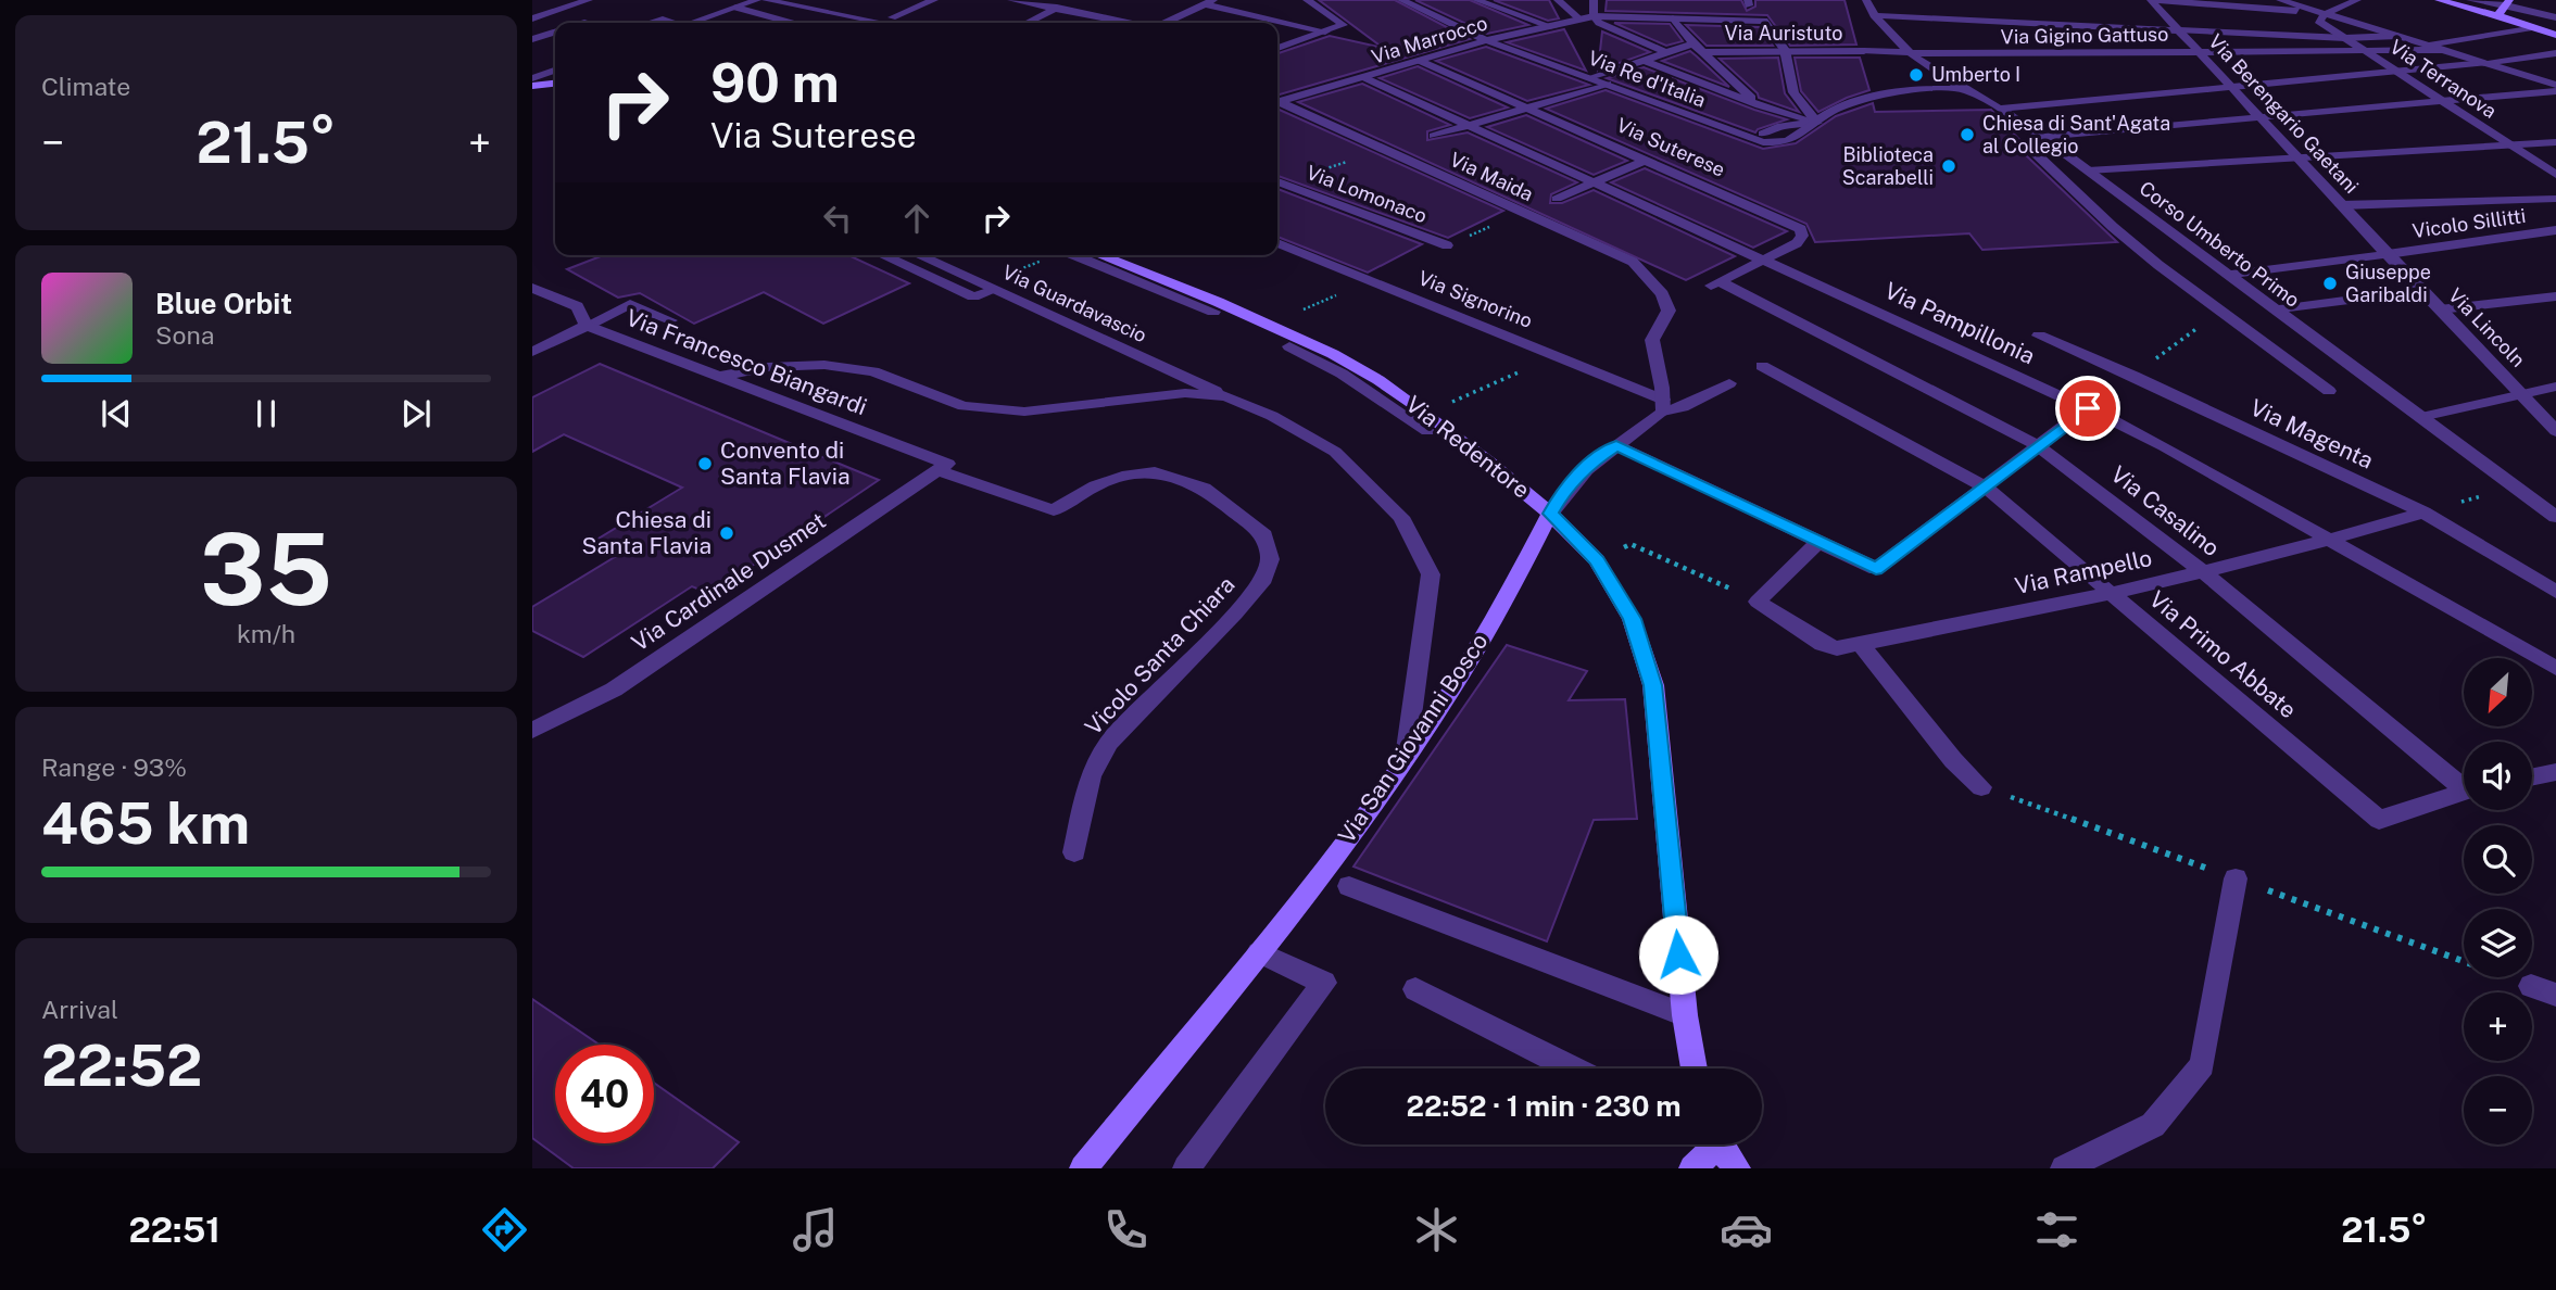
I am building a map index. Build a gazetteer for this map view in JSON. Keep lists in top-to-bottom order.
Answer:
{
  "streets": {
    "street": [
      "Via Auristuto",
      "Via Gigino Gattuso",
      "Via Marrocco",
      "Via Re d'Italia",
      "Via Terranova",
      "Via Berengario Gaetani",
      "Via Suterese",
      "Via Maida",
      "Via Lomonaco",
      "Vicolo Sillitti",
      "Corso Umberto Primo",
      "Via Signorino",
      "Via Guardavascio",
      "Via Pampillonia",
      "Via Lincoln",
      "Via Francesco Biangardi",
      "Via Magenta",
      "Via Redentore",
      "Via Casalino",
      "Via Rampello",
      "Via Cardinale Dusmet",
      "Via Primo Abbate",
      "Vicolo Santa Chiara",
      "Via San Giovanni Bosco"
    ]
  },
  "crossings": [
    ["Via Auristuto", "Via Gigino Gattuso"],
    ["Via Auristuto", "Via Marrocco"],
    ["Via Auristuto", "Corso Umberto Primo"],
    ["Via Gigino Gattuso", "Via Terranova"],
    ["Via Gigino Gattuso", "Via Berengario Gaetani"],
    ["Via Gigino Gattuso", "Corso Umberto Primo"],
    ["Via Marrocco", "Via Re d'Italia"],
    ["Via Marrocco", "Via Suterese"],
    ["Via Marrocco", "Via Pampillonia"],
    ["Via Re d'Italia", "Corso Umberto Primo"],
    ["Via Berengario Gaetani", "Vicolo Sillitti"],
    ["Via Berengario Gaetani", "Via Lincoln"],
    ["Via Suterese", "Via Pampillonia"],
    ["Via Suterese", "Via Casalino"],
    ["Via Maida", "Via Signorino"],
    ["Vicolo Sillitti", "Corso Umberto Primo"],
    ["Vicolo Sillitti", "Via Lincoln"],
    ["Via Guardavascio", "Via San Giovanni Bosco"],
    ["Via Pampillonia", "Via Rampello"],
    ["Via Francesco Biangardi", "Via Cardinale Dusmet"],
    ["Via Francesco Biangardi", "Vicolo Santa Chiara"],
    ["Via Magenta", "Via Rampello"],
    ["Via Redentore", "Via San Giovanni Bosco"],
    ["Via Casalino", "Via Rampello"],
    ["Via Rampello", "Via Primo Abbate"],
    ["Via Cardinale Dusmet", "Vicolo Santa Chiara"]
  ],
  "places": [
    "Umberto I",
    "Chiesa di Sant'Agata al Collegio",
    "Biblioteca Scarabelli",
    "Giuseppe Garibaldi",
    "Convento di Santa Flavia",
    "Chiesa di Santa Flavia"
  ],
  "north": "bottom left",
  "page": {
    "tile": [
      "Climate",
      ["35", "km/h"],
      ["Range · 93%", "465 km"],
      ["Arrival", "22:52"]
    ],
    "turn": ["90 m", "Via Suterese"],
    "heat": ["−", "21.5°", "+"],
    "song": ["Blue Orbit", "Sona"],
    "map_buttons": ["+", "−"],
    "limit": "40",
    "trip": "22:52 · 1 min · 230 m",
    "tabs": ["22:51", "21.5°"]
  }
}
